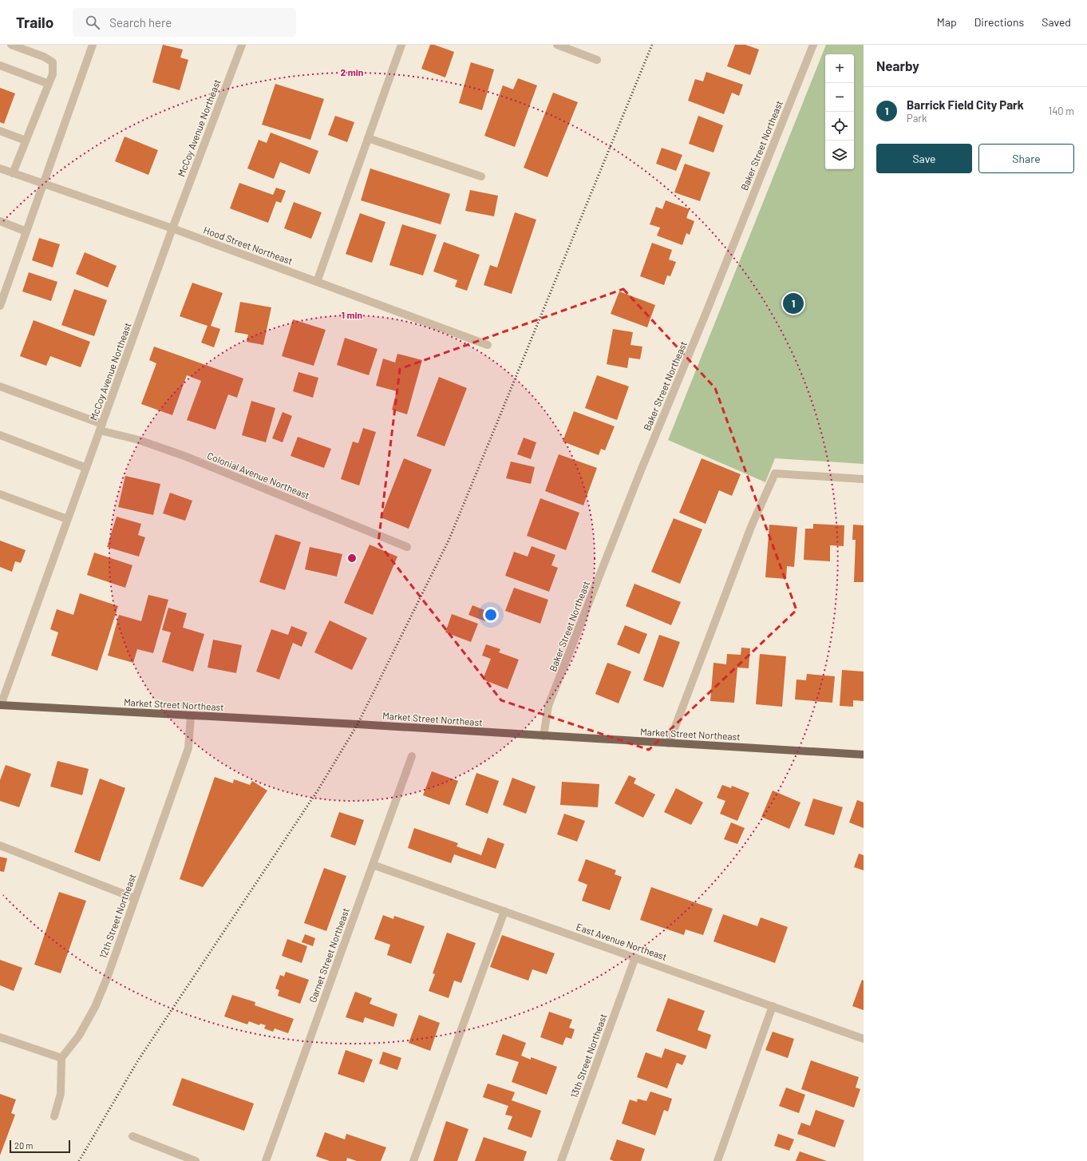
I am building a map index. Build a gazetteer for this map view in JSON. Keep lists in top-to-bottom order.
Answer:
{
  "streets": {
    "main road": ["Market Street Northeast"],
    "street": [
      "McCoy Avenue Northeast",
      "Baker Street Northeast",
      "Hood Street Northeast",
      "Colonial Avenue Northeast",
      "12th Street Northeast",
      "East Avenue Northeast",
      "Garnet Street Northeast",
      "13th Street Northeast"
    ]
  },
  "crossings": [
    ["McCoy Avenue Northeast", "Hood Street Northeast"],
    ["McCoy Avenue Northeast", "Colonial Avenue Northeast"],
    ["McCoy Avenue Northeast", "Market Street Northeast"],
    ["Baker Street Northeast", "Market Street Northeast"],
    ["Market Street Northeast", "12th Street Northeast"],
    ["East Avenue Northeast", "Garnet Street Northeast"],
    ["East Avenue Northeast", "13th Street Northeast"]
  ],
  "scale_bar": "20 m",
  "page": {
    "header": "Trailo",
    "search": "Search here",
    "nav": ["Map", "Directions", "Saved"],
    "heading": "Nearby",
    "map_buttons": ["+", "−"],
    "list": [
      {
        "mark": "1",
        "name": "Barrick Field City Park",
        "note": "Park",
        "value": "140 m"
      }
    ],
    "buttons": ["Save", "Share"],
    "pins": "1",
    "scale": "20 m"
  },
  "rings": ["2 min", "1 min"]
}
